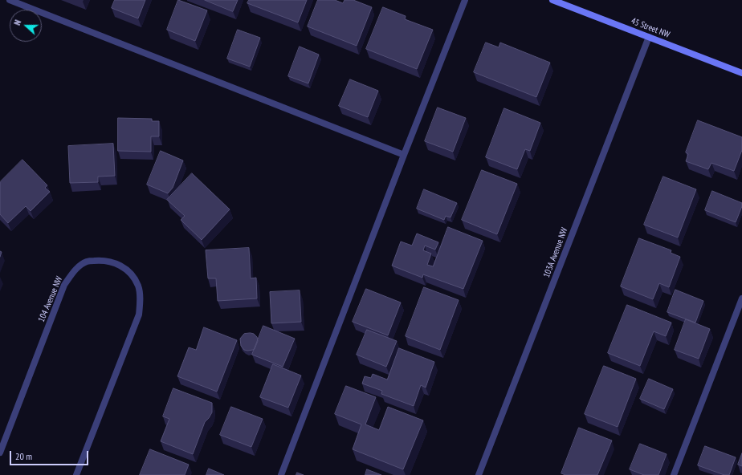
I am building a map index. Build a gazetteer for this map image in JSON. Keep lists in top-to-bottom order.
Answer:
{
  "streets": {
    "street": ["45 Street NW", "103A Avenue NW", "104 Avenue NW"]
  },
  "crossings": [
    ["45 Street NW", "103A Avenue NW"]
  ],
  "scale_bar": "20 m",
  "north": "left"
}
